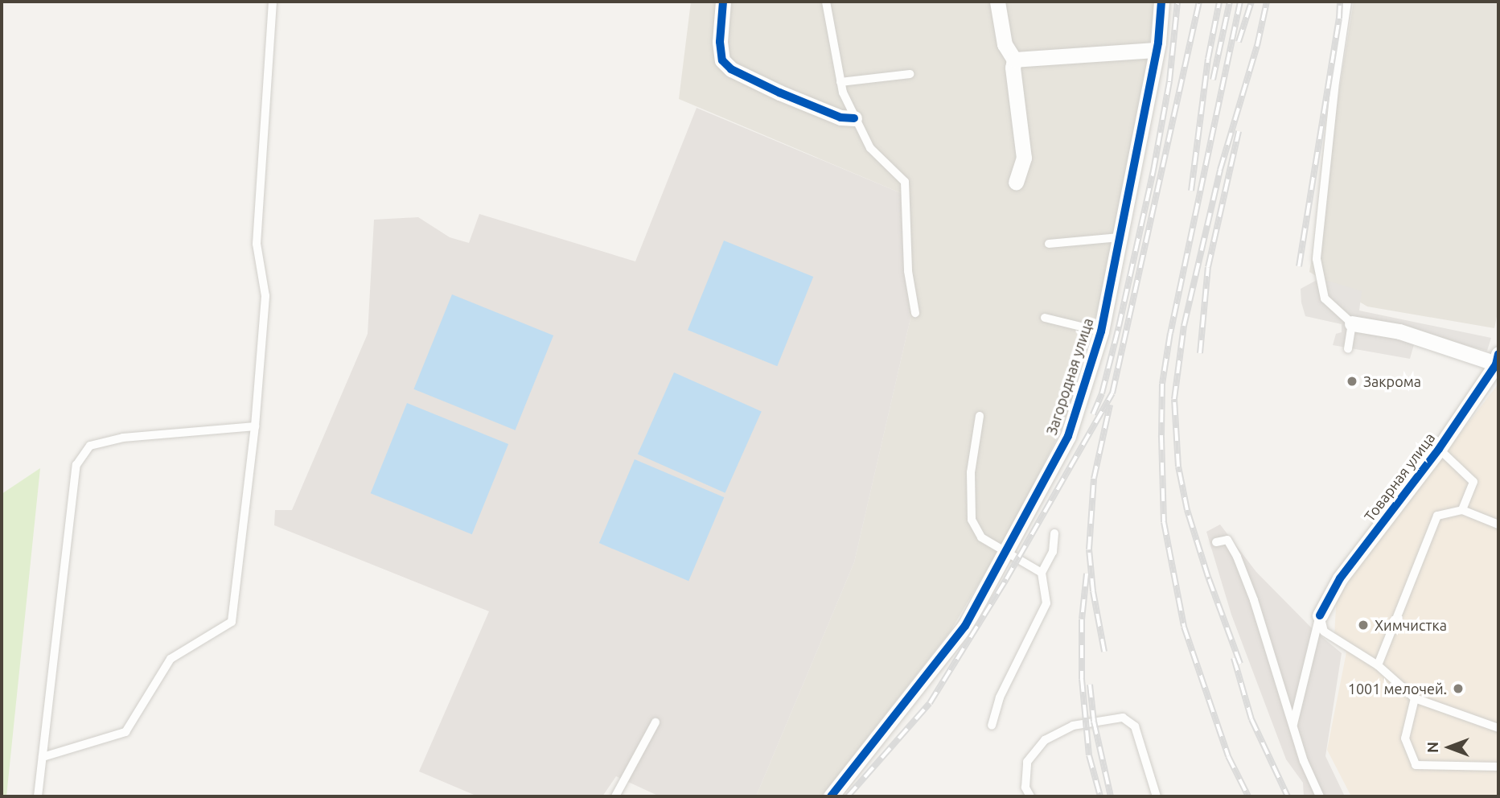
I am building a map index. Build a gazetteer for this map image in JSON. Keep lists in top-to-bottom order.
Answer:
{
  "streets": {
    "street": ["Загородная улица", "Товарная улица"]
  },
  "places": ["Закрома", "Химчистка", "1001 мелочей."],
  "north": "left"
}
